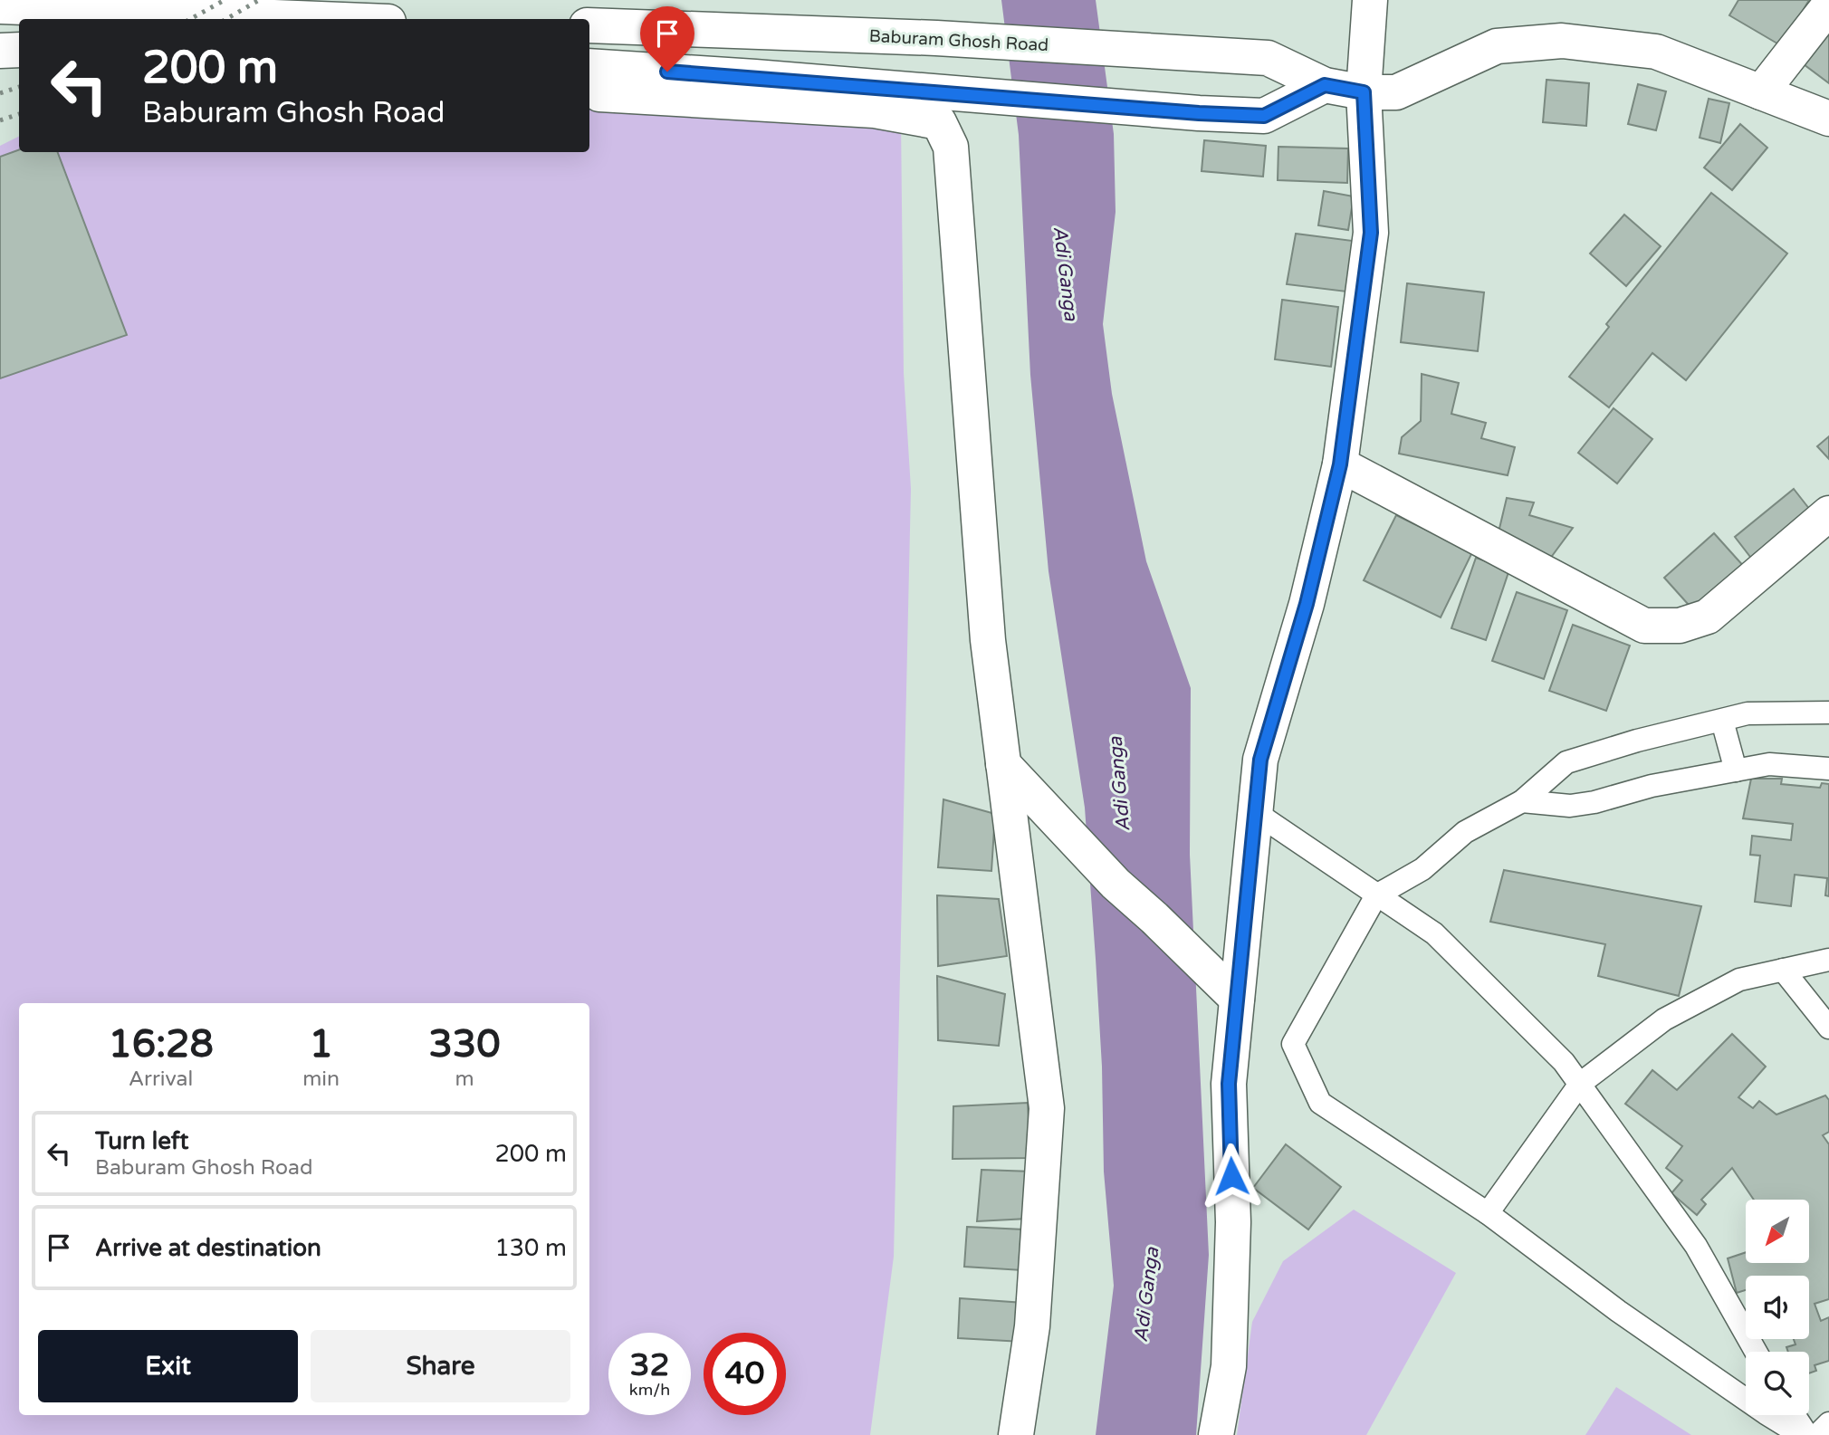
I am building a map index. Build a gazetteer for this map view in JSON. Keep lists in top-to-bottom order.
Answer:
{
  "streets": {
    "street": ["Baburam Ghosh Road"]
  },
  "water": ["Adi Ganga"],
  "north": "bottom left",
  "page": {
    "turn": ["200 m", "Baburam Ghosh Road"],
    "eta": [
      "16:28",
      "Arrival",
      "1",
      "min",
      "330",
      "m"
    ],
    "list": [
      {
        "name": "Turn left",
        "note": "Baburam Ghosh Road",
        "value": "200 m"
      },
      {
        "name": "Arrive at destination",
        "value": "130 m"
      }
    ],
    "buttons": ["Exit", "Share"],
    "speed": "32 km/h",
    "limit": "40"
  }
}
